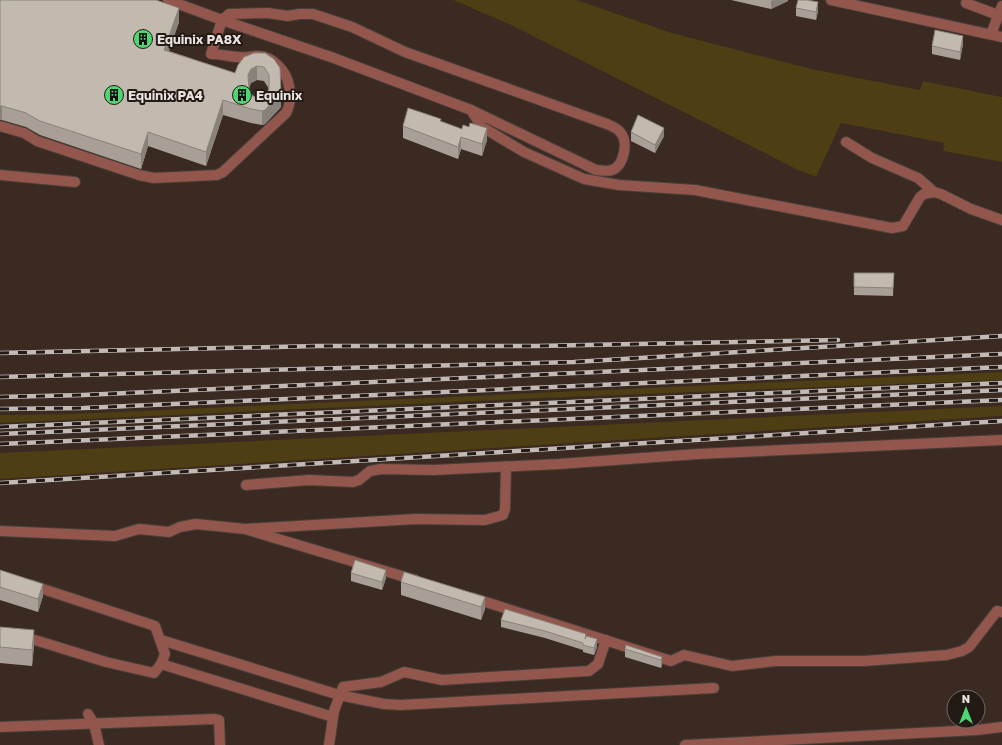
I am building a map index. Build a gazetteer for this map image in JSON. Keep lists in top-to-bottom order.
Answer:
{
  "places": {
    "building": ["Equinix PA8X", "Equinix PA4", "Equinix"]
  },
  "north": "top"
}
